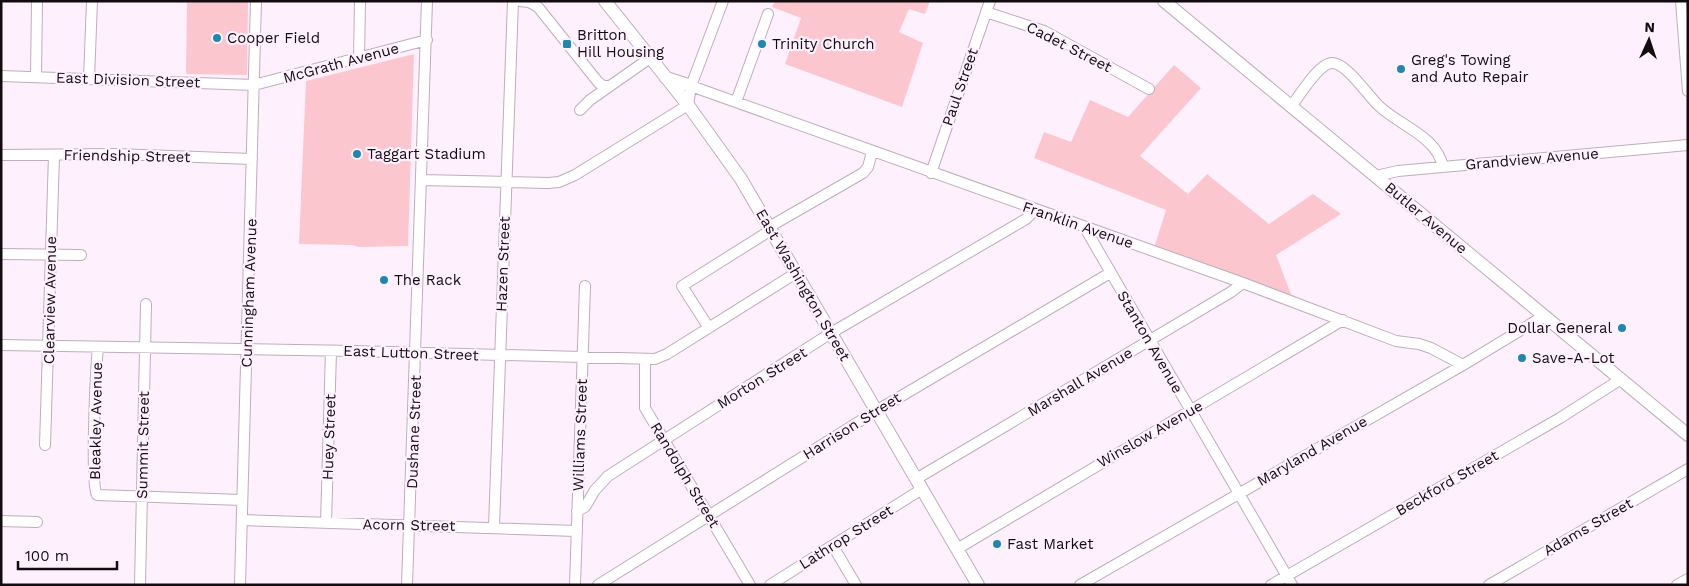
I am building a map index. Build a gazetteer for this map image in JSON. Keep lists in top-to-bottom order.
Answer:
{
  "streets": {
    "main road": ["Butler Avenue", "East Washington Street"],
    "street": [
      "Cadet Street",
      "McGrath Avenue",
      "East Division Street",
      "Paul Street",
      "Friendship Street",
      "Grandview Avenue",
      "Franklin Avenue",
      "Hazen Street",
      "Cunningham Avenue",
      "Clearview Avenue",
      "Stanton Avenue",
      "East Lutton Street",
      "Morton Street",
      "Marshall Avenue",
      "Bleakley Avenue",
      "Harrison Street",
      "Dushane Street",
      "Winslow Avenue",
      "Williams Street",
      "Huey Street",
      "Summit Street",
      "Maryland Avenue",
      "Randolph Street",
      "Beckford Street",
      "Acorn Street",
      "Adams Street",
      "Lathrop Street"
    ]
  },
  "crossings": [
    ["Cadet Street", "Paul Street"],
    ["McGrath Avenue", "East Division Street"],
    ["McGrath Avenue", "Cunningham Avenue"],
    ["McGrath Avenue", "Dushane Street"],
    ["East Division Street", "Cunningham Avenue"],
    ["Paul Street", "Franklin Avenue"],
    ["Friendship Street", "Cunningham Avenue"],
    ["Friendship Street", "Clearview Avenue"],
    ["Grandview Avenue", "Butler Avenue"],
    ["Butler Avenue", "Maryland Avenue"],
    ["Butler Avenue", "Beckford Street"],
    ["Franklin Avenue", "Stanton Avenue"],
    ["Franklin Avenue", "Morton Street"],
    ["Franklin Avenue", "Marshall Avenue"],
    ["Franklin Avenue", "Winslow Avenue"],
    ["Franklin Avenue", "Maryland Avenue"],
    ["Hazen Street", "East Lutton Street"],
    ["Hazen Street", "Acorn Street"],
    ["East Washington Street", "East Lutton Street"],
    ["East Washington Street", "Morton Street"],
    ["East Washington Street", "Marshall Avenue"],
    ["East Washington Street", "Harrison Street"],
    ["East Washington Street", "Winslow Avenue"],
    ["East Washington Street", "Lathrop Street"],
    ["Cunningham Avenue", "East Lutton Street"],
    ["Cunningham Avenue", "Acorn Street"],
    ["Clearview Avenue", "East Lutton Street"],
    ["Stanton Avenue", "Marshall Avenue"],
    ["Stanton Avenue", "Harrison Street"],
    ["Stanton Avenue", "Winslow Avenue"],
    ["Stanton Avenue", "Maryland Avenue"],
    ["Stanton Avenue", "Beckford Street"],
    ["East Lutton Street", "Bleakley Avenue"],
    ["East Lutton Street", "Dushane Street"],
    ["East Lutton Street", "Williams Street"],
    ["East Lutton Street", "Huey Street"],
    ["East Lutton Street", "Summit Street"],
    ["East Lutton Street", "Randolph Street"],
    ["Morton Street", "Williams Street"],
    ["Morton Street", "Randolph Street"],
    ["Marshall Avenue", "Lathrop Street"],
    ["Bleakley Avenue", "Summit Street"],
    ["Harrison Street", "Randolph Street"],
    ["Dushane Street", "Acorn Street"],
    ["Williams Street", "Acorn Street"],
    ["Huey Street", "Acorn Street"]
  ],
  "places": {
    "other": [
      "Cooper Field",
      "Trinity Church",
      "Greg's Towing and Auto Repair",
      "Taggart Stadium",
      "The Rack",
      "Dollar General",
      "Save-A-Lot",
      "Fast Market"
    ],
    "transit": ["Britton Hill Housing"]
  },
  "scale_bar": "100 m",
  "north": "top"
}
